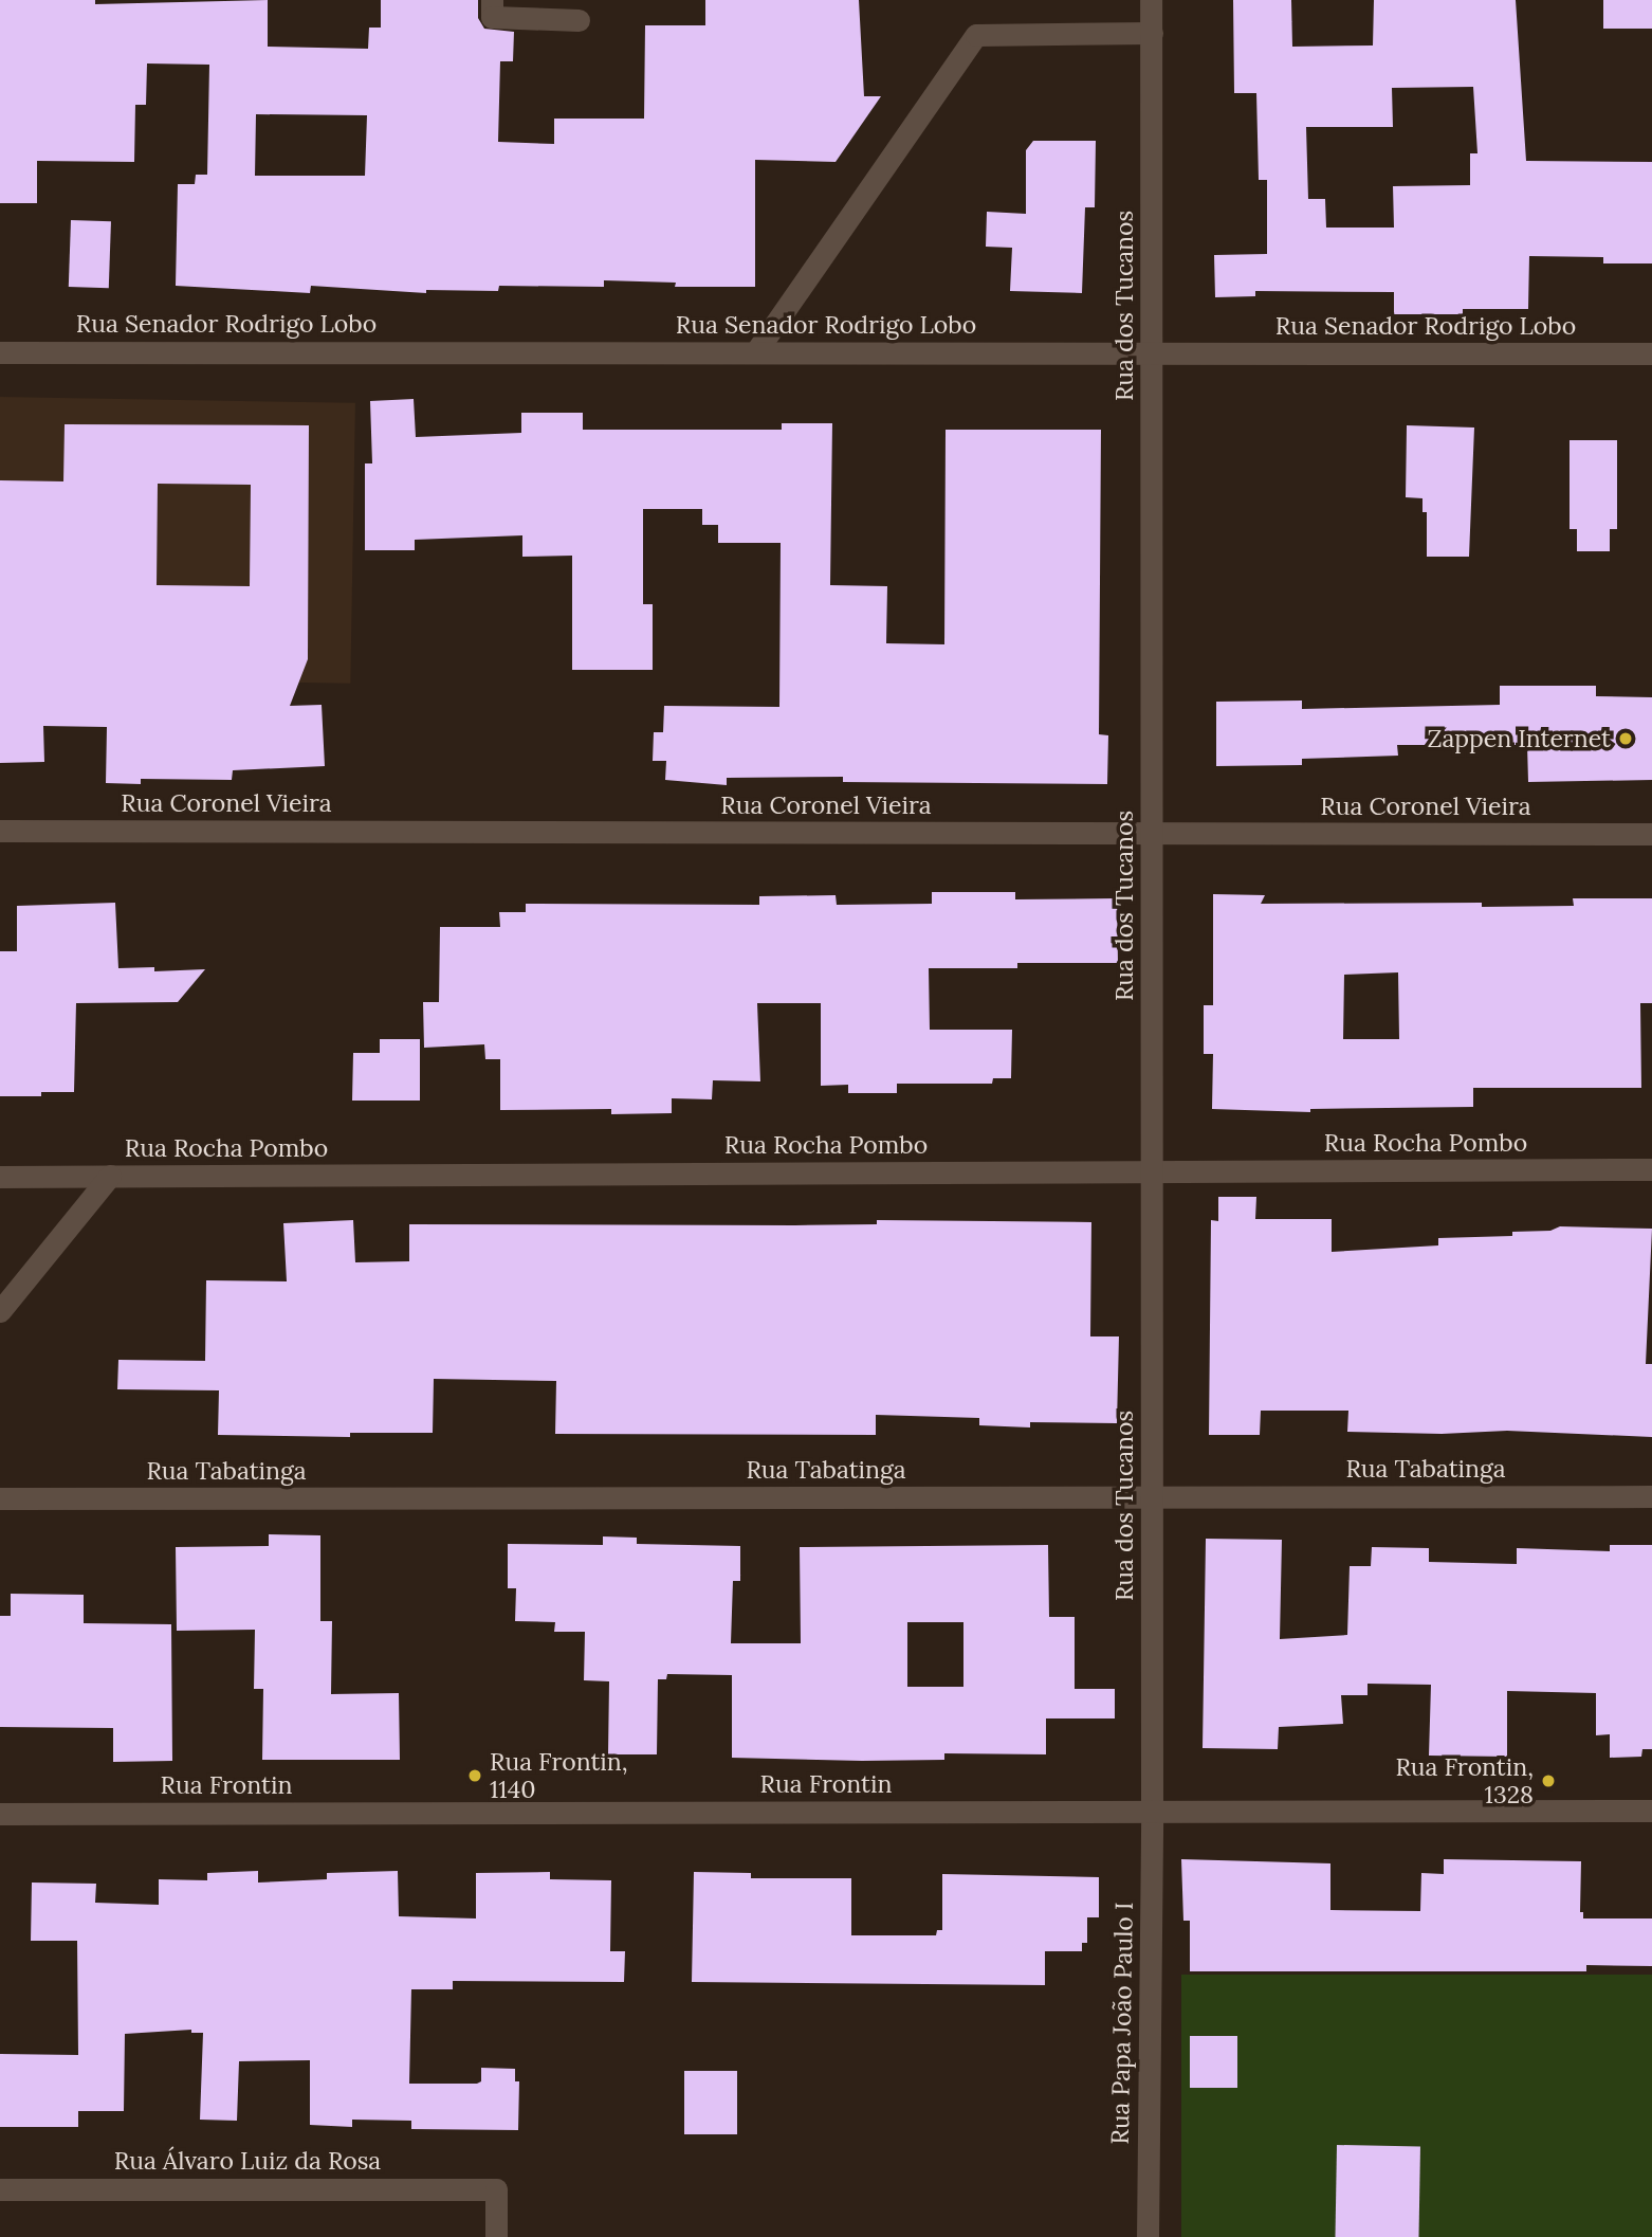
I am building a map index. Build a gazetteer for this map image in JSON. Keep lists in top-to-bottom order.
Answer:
{
  "streets": {
    "street": [
      "Rua dos Tucanos",
      "Rua Senador Rodrigo Lobo",
      "Rua Coronel Vieira",
      "Rua Rocha Pombo",
      "Rua Tabatinga",
      "Rua Frontin",
      "Rua Papa João Paulo I",
      "Rua Álvaro Luiz da Rosa"
    ]
  },
  "crossings": [
    ["Rua dos Tucanos", "Rua Senador Rodrigo Lobo"],
    ["Rua dos Tucanos", "Rua Coronel Vieira"],
    ["Rua dos Tucanos", "Rua Rocha Pombo"],
    ["Rua dos Tucanos", "Rua Tabatinga"],
    ["Rua dos Tucanos", "Rua Frontin"],
    ["Rua dos Tucanos", "Rua Papa João Paulo I"],
    ["Rua Frontin", "Rua Papa João Paulo I"]
  ],
  "places": ["Zappen Internet", "Rua Frontin, 1140", "Rua Frontin, 1328"]
}
